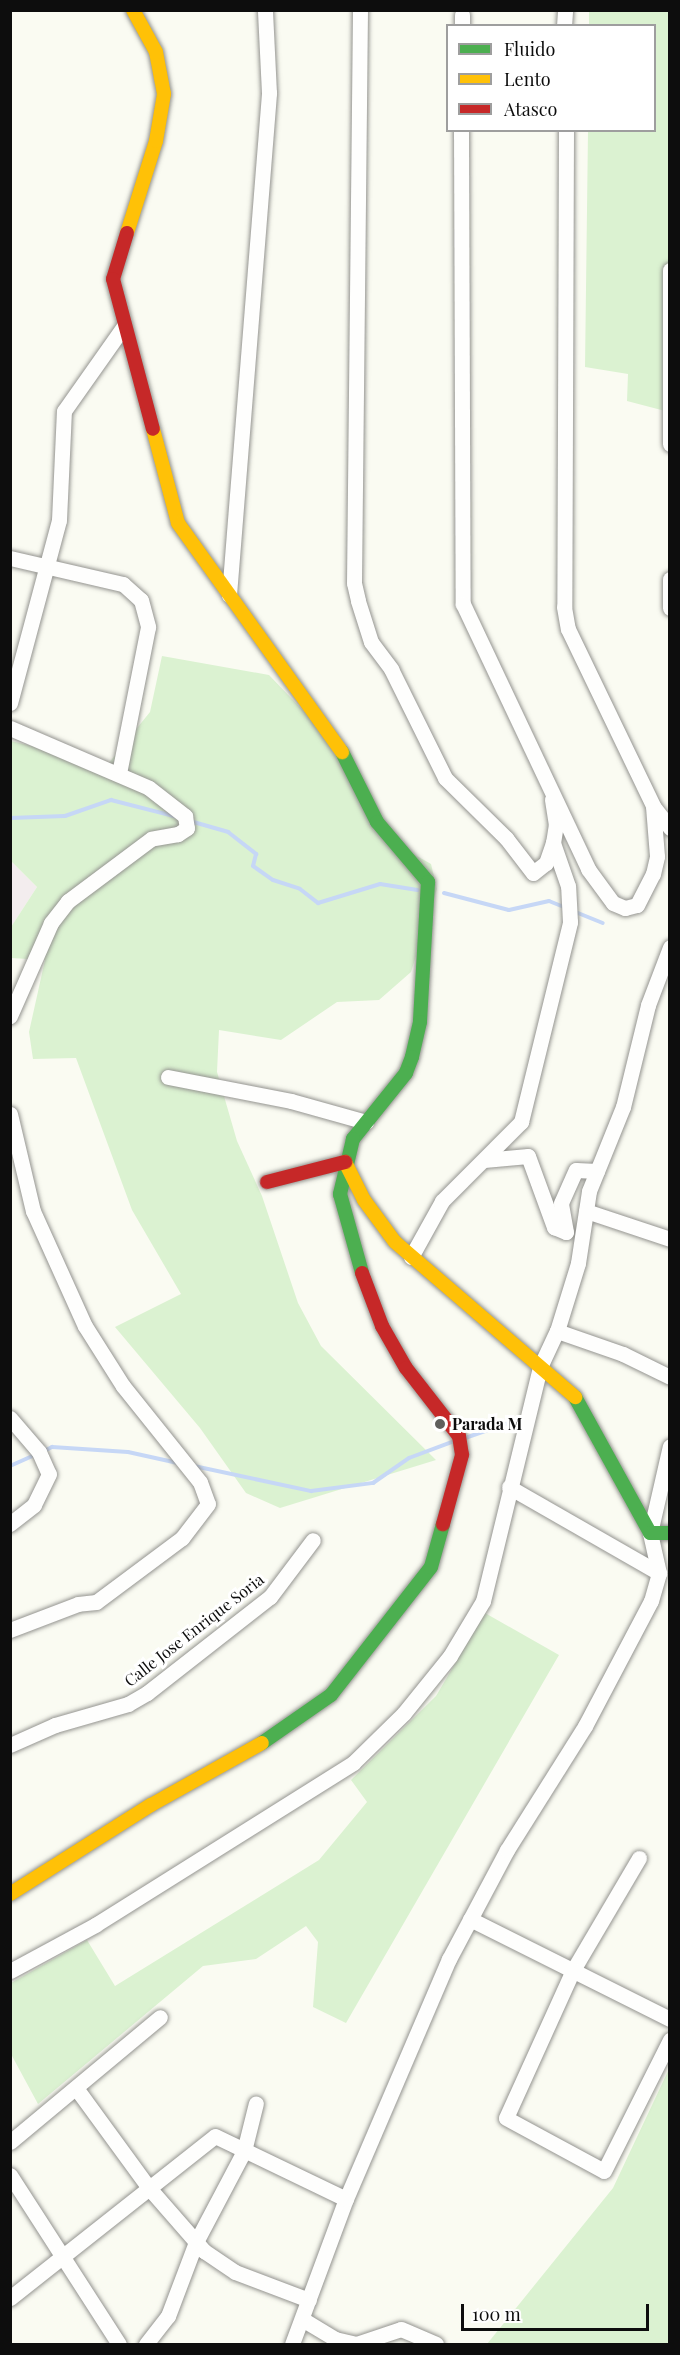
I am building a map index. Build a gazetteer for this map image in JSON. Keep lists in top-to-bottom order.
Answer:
{
  "streets": {
    "street": ["Calle Jose Enrique Soria"]
  },
  "places": ["Parada M"],
  "legend": ["Fluido", "Lento", "Atasco"],
  "scale_bar": "100 m"
}
